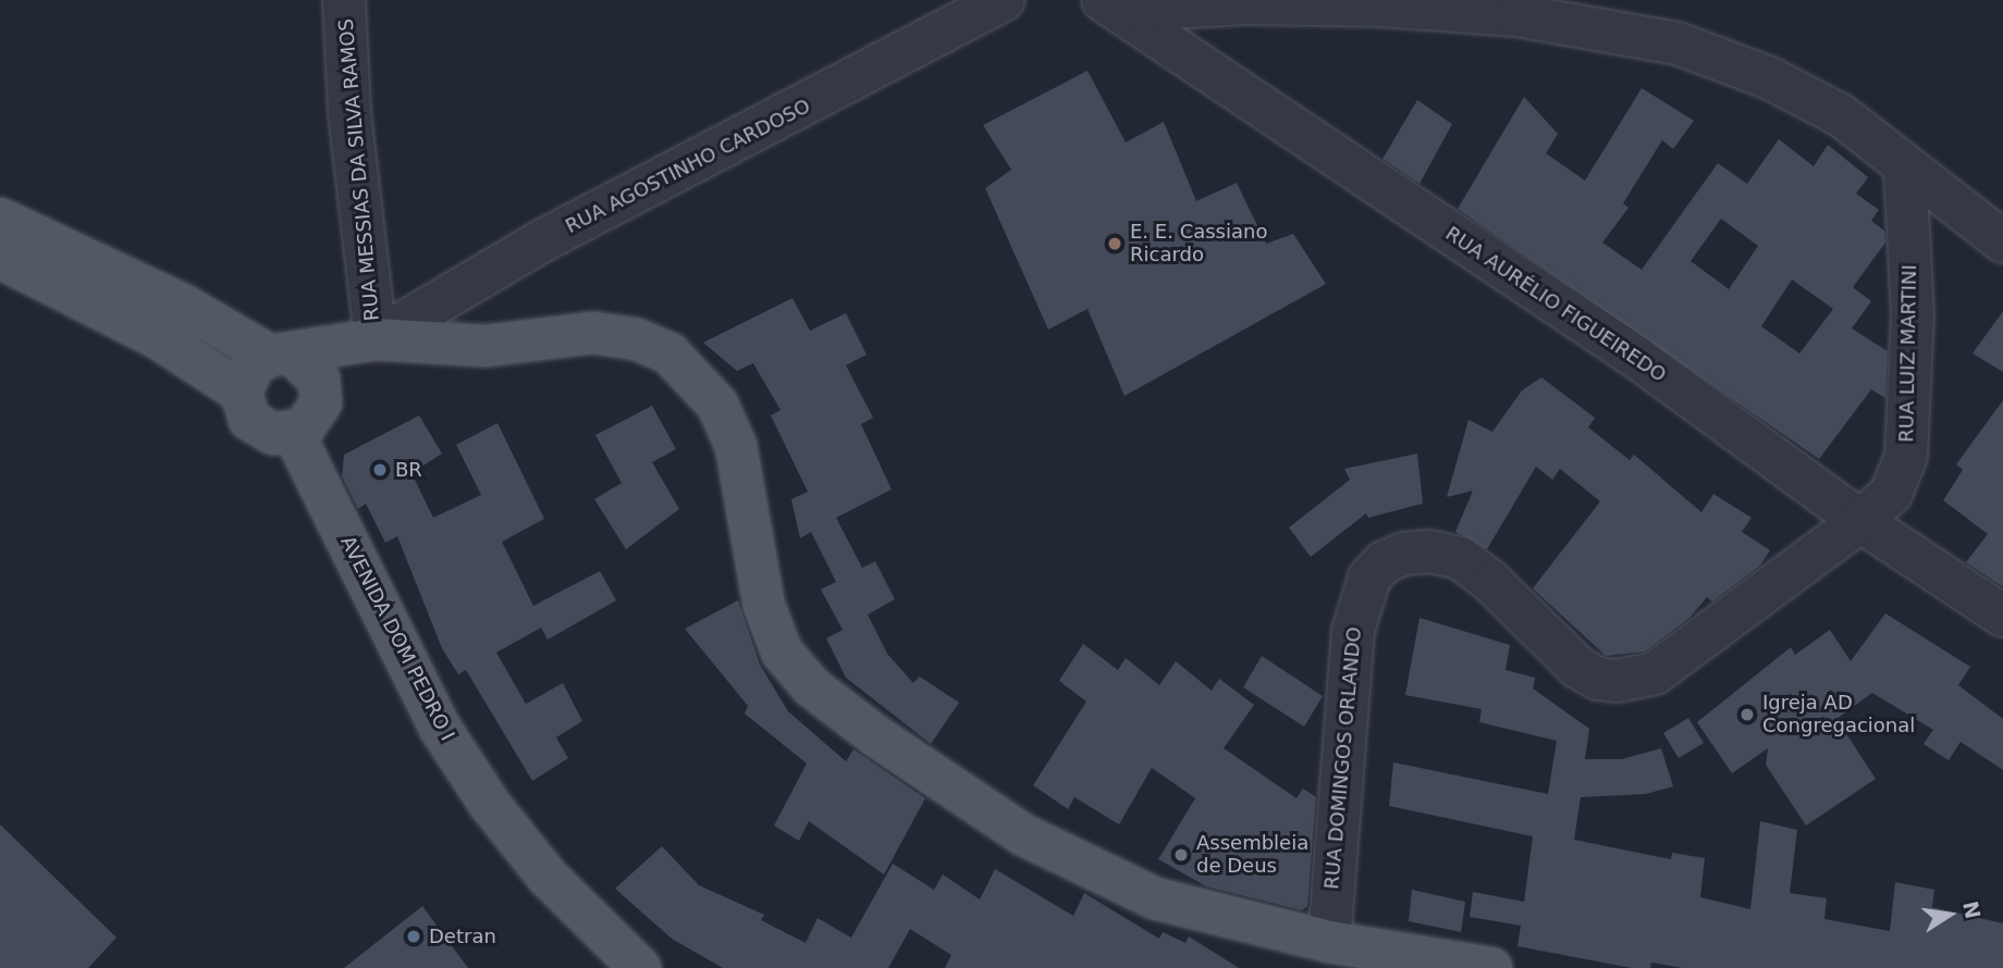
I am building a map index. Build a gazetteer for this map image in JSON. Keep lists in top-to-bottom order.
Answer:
{
  "streets": {
    "main road": ["AVENIDA DOM PEDRO I"],
    "street": [
      "RUA AGOSTINHO CARDOSO",
      "RUA MESSIAS DA SILVA RAMOS",
      "RUA AURÉLIO FIGUEIREDO",
      "RUA LUIZ MARTINI",
      "RUA DOMINGOS ORLANDO"
    ]
  },
  "crossings": [
    ["RUA AGOSTINHO CARDOSO", "RUA MESSIAS DA SILVA RAMOS"],
    ["RUA AURÉLIO FIGUEIREDO", "RUA LUIZ MARTINI"],
    ["RUA AURÉLIO FIGUEIREDO", "RUA DOMINGOS ORLANDO"],
    ["RUA LUIZ MARTINI", "RUA DOMINGOS ORLANDO"]
  ],
  "places": [
    "E. E. Cassiano Ricardo",
    "BR",
    "Igreja AD Congregacional",
    "Assembleia de Deus",
    "Detran"
  ],
  "north": "right"
}
